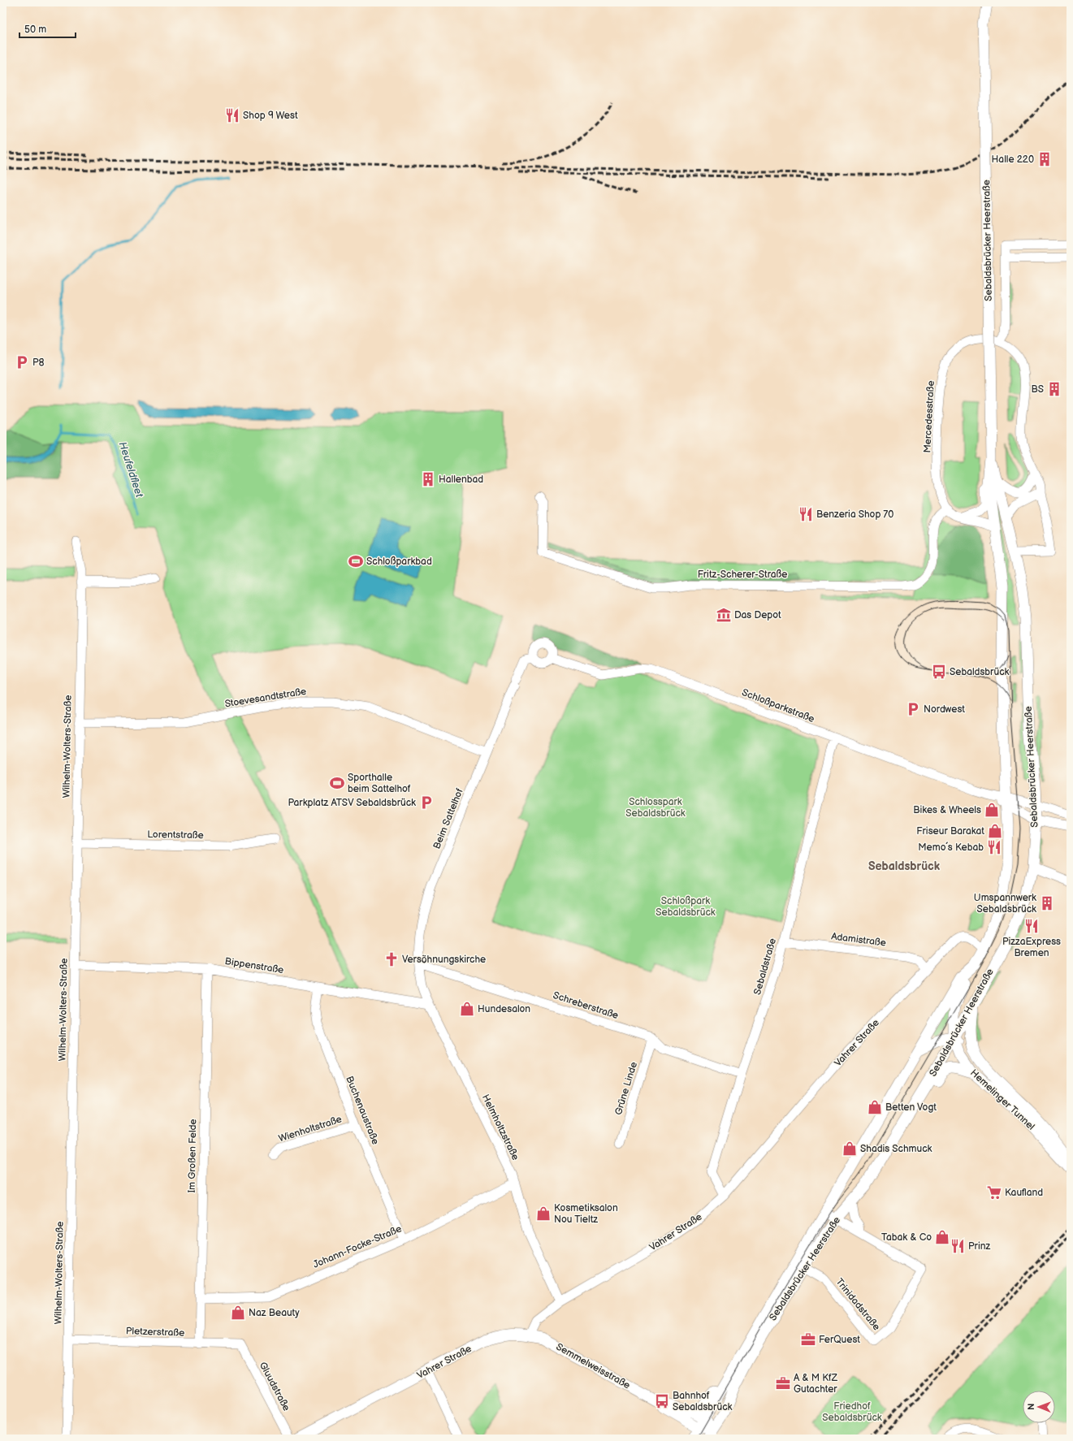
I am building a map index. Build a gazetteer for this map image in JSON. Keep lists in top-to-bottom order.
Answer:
{
  "streets": {
    "main road": [
      "Sebaldsbrücker Heerstraße",
      "Vahrer Straße",
      "Hemelinger Tunnel",
      "Semmelweisstraße"
    ],
    "street": [
      "Mercedesstraße",
      "Fritz-Scherer-Straße",
      "Stoevesandtstraße",
      "Schloßparkstraße",
      "Wilhelm-Wolters-Straße",
      "Beim Sattelhof",
      "Lorentstraße",
      "Adamistraße",
      "Bippenstraße",
      "Sebaldstraße",
      "Schreberstraße",
      "Grüne Linde",
      "Buchenaustraße",
      "Helmholtzstraße",
      "Wienholtstraße",
      "Im Großen Felde",
      "Johann-Focke-Straße",
      "Trinidadstraße",
      "Pletzerstraße",
      "Gluudstraße"
    ]
  },
  "crossings": [
    ["Sebaldsbrücker Heerstraße", "Mercedesstraße"],
    ["Sebaldsbrücker Heerstraße", "Schloßparkstraße"],
    ["Sebaldsbrücker Heerstraße", "Vahrer Straße"],
    ["Sebaldsbrücker Heerstraße", "Hemelinger Tunnel"],
    ["Sebaldsbrücker Heerstraße", "Trinidadstraße"],
    ["Sebaldsbrücker Heerstraße", "Semmelweisstraße"],
    ["Mercedesstraße", "Fritz-Scherer-Straße"],
    ["Stoevesandtstraße", "Wilhelm-Wolters-Straße"],
    ["Stoevesandtstraße", "Beim Sattelhof"],
    ["Schloßparkstraße", "Beim Sattelhof"],
    ["Schloßparkstraße", "Sebaldstraße"],
    ["Wilhelm-Wolters-Straße", "Lorentstraße"],
    ["Wilhelm-Wolters-Straße", "Bippenstraße"],
    ["Wilhelm-Wolters-Straße", "Pletzerstraße"],
    ["Beim Sattelhof", "Schreberstraße"],
    ["Beim Sattelhof", "Helmholtzstraße"],
    ["Adamistraße", "Sebaldstraße"],
    ["Adamistraße", "Vahrer Straße"],
    ["Bippenstraße", "Buchenaustraße"],
    ["Bippenstraße", "Helmholtzstraße"],
    ["Bippenstraße", "Im Großen Felde"],
    ["Sebaldstraße", "Schreberstraße"],
    ["Sebaldstraße", "Vahrer Straße"],
    ["Schreberstraße", "Grüne Linde"],
    ["Schreberstraße", "Helmholtzstraße"],
    ["Vahrer Straße", "Helmholtzstraße"],
    ["Vahrer Straße", "Semmelweisstraße"],
    ["Buchenaustraße", "Wienholtstraße"],
    ["Buchenaustraße", "Johann-Focke-Straße"],
    ["Helmholtzstraße", "Johann-Focke-Straße"],
    ["Im Großen Felde", "Johann-Focke-Straße"],
    ["Im Großen Felde", "Pletzerstraße"],
    ["Pletzerstraße", "Gluudstraße"]
  ],
  "districts": ["Sebaldsbrück"],
  "water": ["Heufeldfleet"],
  "parks": ["Schlosspark Sebaldsbrück", "Schloßpark Sebaldsbrück", "Friedhof Sebaldsbrück"],
  "places": {
    "restaurant": [
      "Shop 9 West",
      "Benzeria Shop 70",
      "Memo´s Kebab",
      "PizzaExpress Bremen",
      "Prinz"
    ],
    "building": [
      "Halle 220",
      "BS",
      "Hallenbad",
      "Umspannwerk Sebaldsbrück"
    ],
    "parking": ["P8", "Nordwest", "Parkplatz ATSV Sebaldsbrück"],
    "sports": ["Schloßparkbad", "Sporthalle beim Sattelhof"],
    "museum": ["Das Depot"],
    "bus stop": ["Sebaldsbrück", "Bahnhof Sebaldsbrück"],
    "shop": [
      "Bikes & Wheels",
      "Friseur Barakat",
      "Hundesalon",
      "Betten Vogt",
      "Shadis Schmuck",
      "Kosmetiksalon Nou Tieltz",
      "Tabak & Co",
      "Naz Beauty"
    ],
    "church": ["Versöhnungskirche"],
    "supermarket": ["Kaufland"],
    "office": ["FerQuest", "A & M KfZ Gutachter"]
  },
  "scale_bar": "50 m",
  "north": "left"
}
